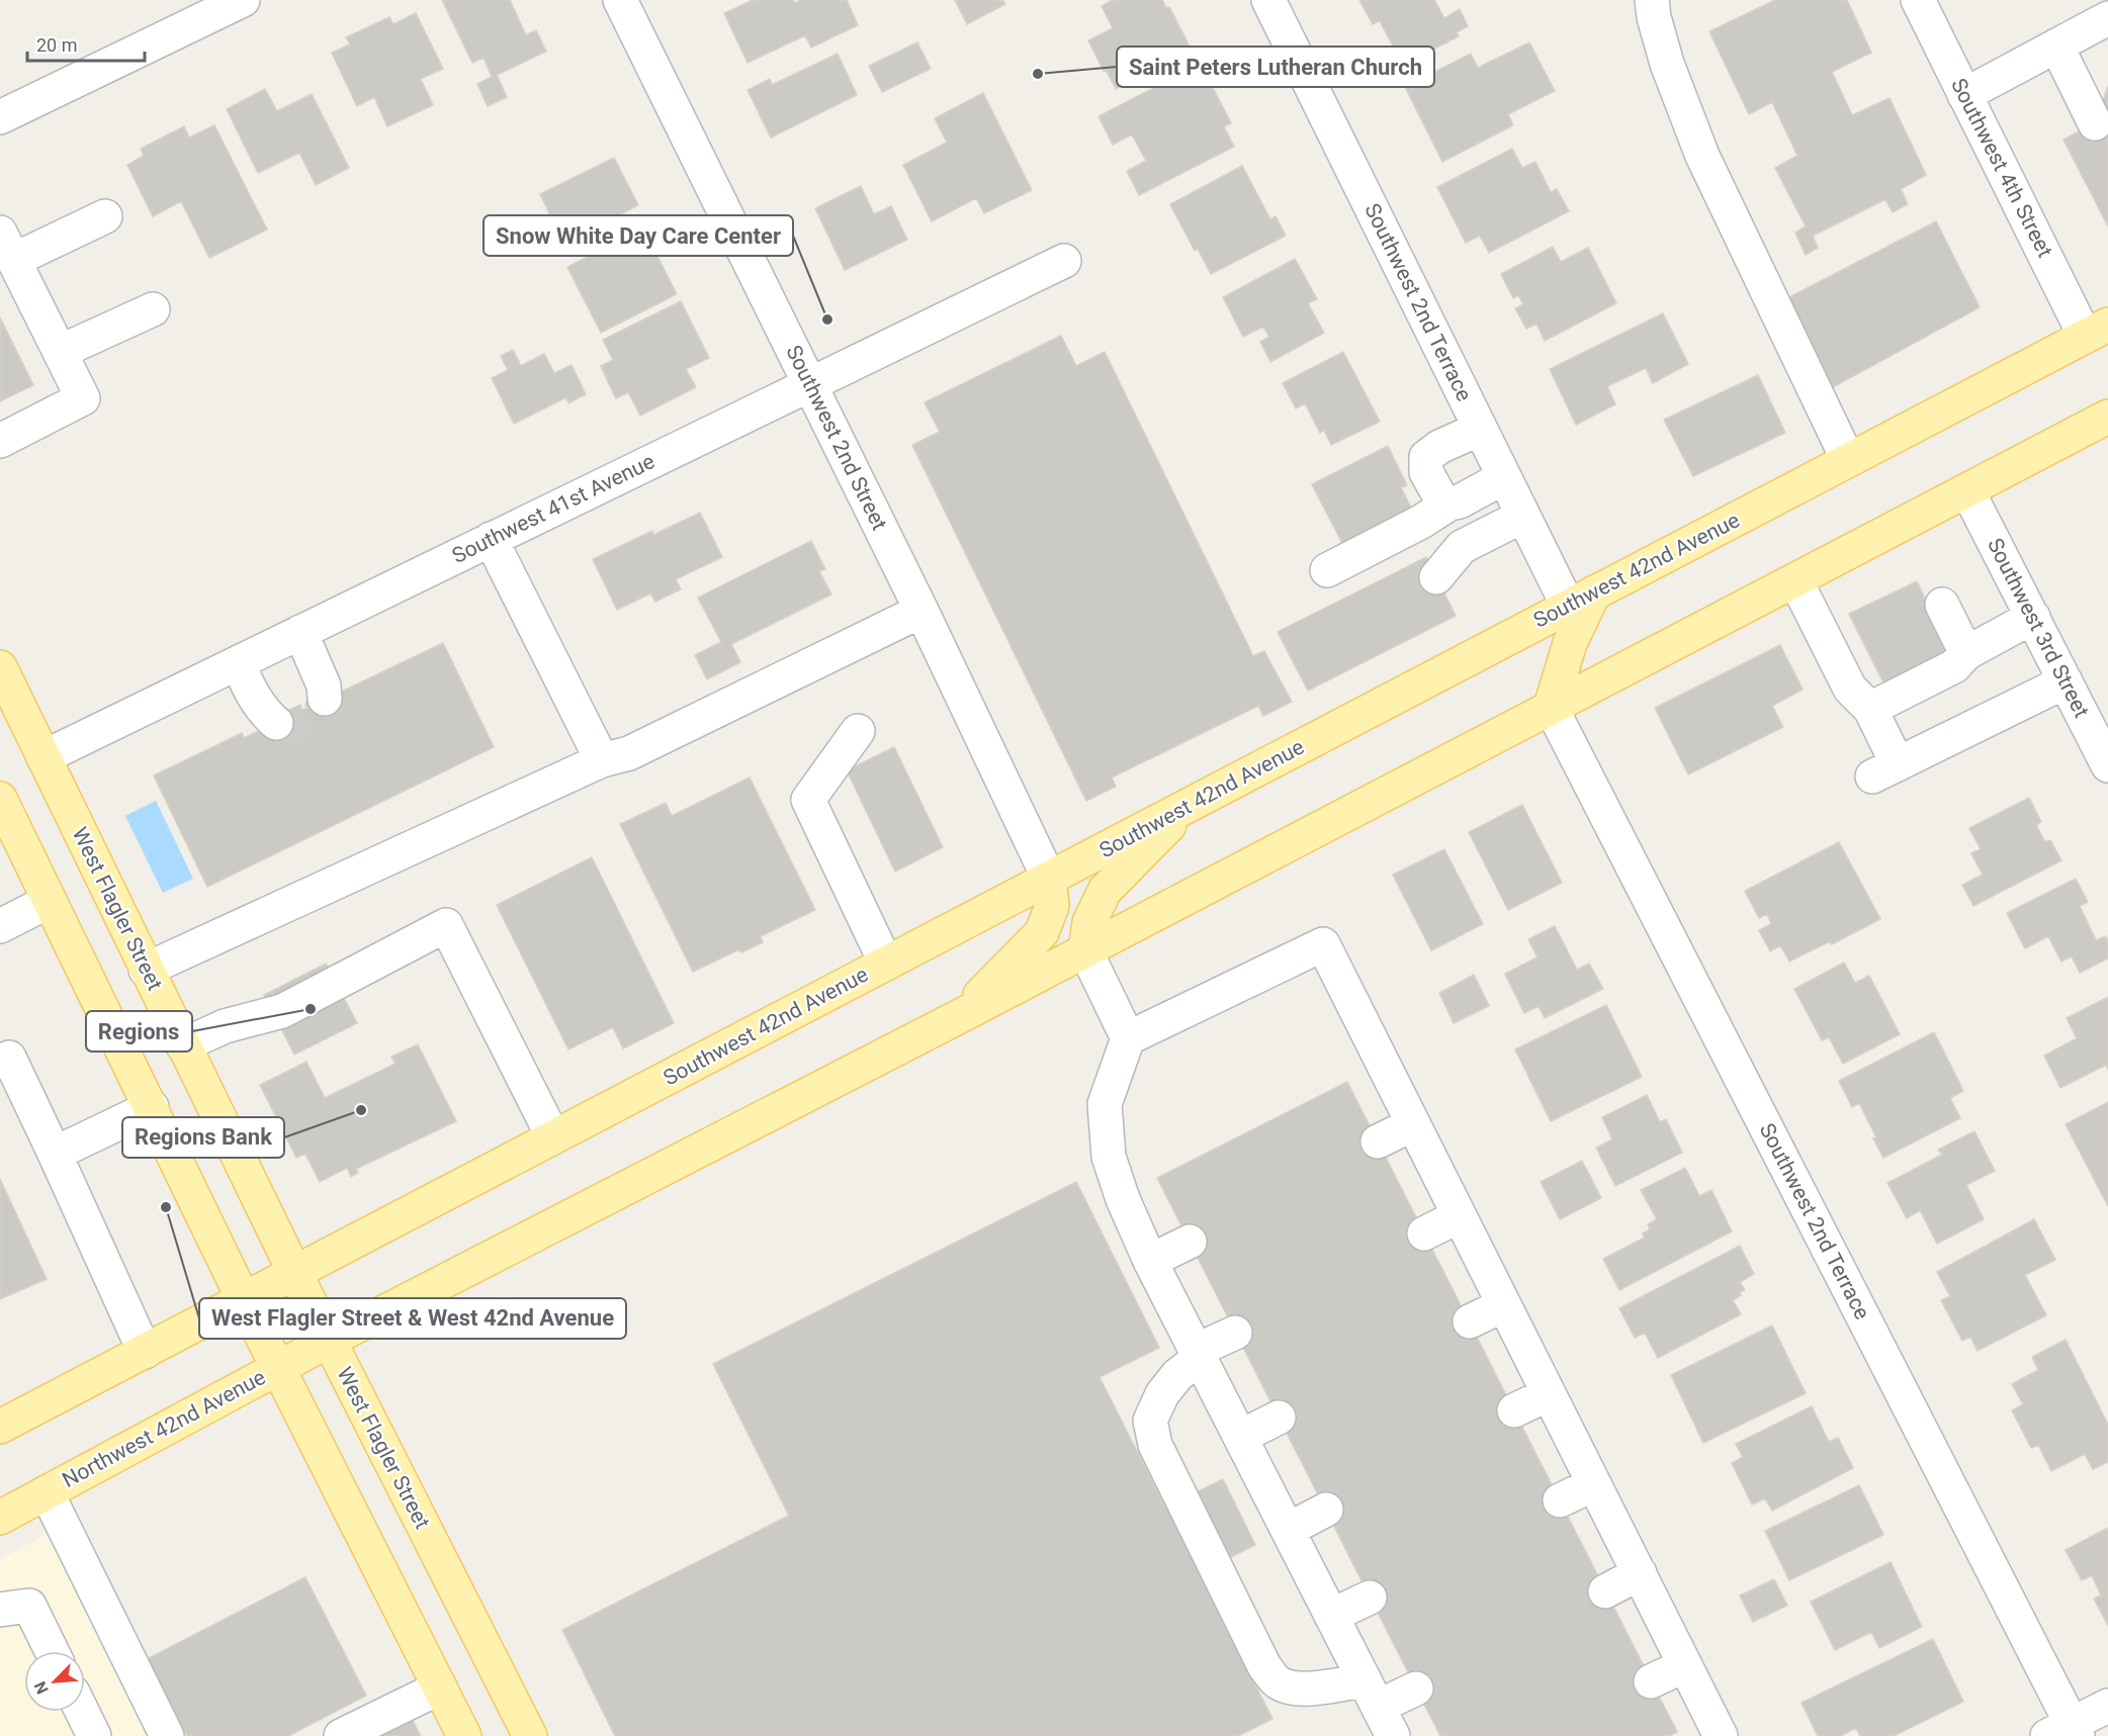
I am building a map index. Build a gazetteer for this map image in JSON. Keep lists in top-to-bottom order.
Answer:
{
  "streets": {
    "main road": ["Southwest 42nd Avenue", "West Flagler Street", "Northwest 42nd Avenue"],
    "street": [
      "Southwest 4th Street",
      "Southwest 2nd Terrace",
      "Southwest 2nd Street",
      "Southwest 41st Avenue",
      "Southwest 3rd Street"
    ]
  },
  "crossings": [
    ["Southwest 4th Street", "Southwest 42nd Avenue"],
    ["Southwest 2nd Terrace", "Southwest 42nd Avenue"],
    ["Southwest 2nd Street", "Southwest 41st Avenue"],
    ["Southwest 2nd Street", "Southwest 42nd Avenue"],
    ["Southwest 41st Avenue", "West Flagler Street"],
    ["Southwest 42nd Avenue", "West Flagler Street"],
    ["West Flagler Street", "Northwest 42nd Avenue"]
  ],
  "places": [
    "Saint Peters Lutheran Church",
    "Snow White Day Care Center",
    "Regions",
    "Regions Bank",
    "West Flagler Street & West 42nd Avenue"
  ],
  "scale_bar": "20 m",
  "north": "bottom left"
}
